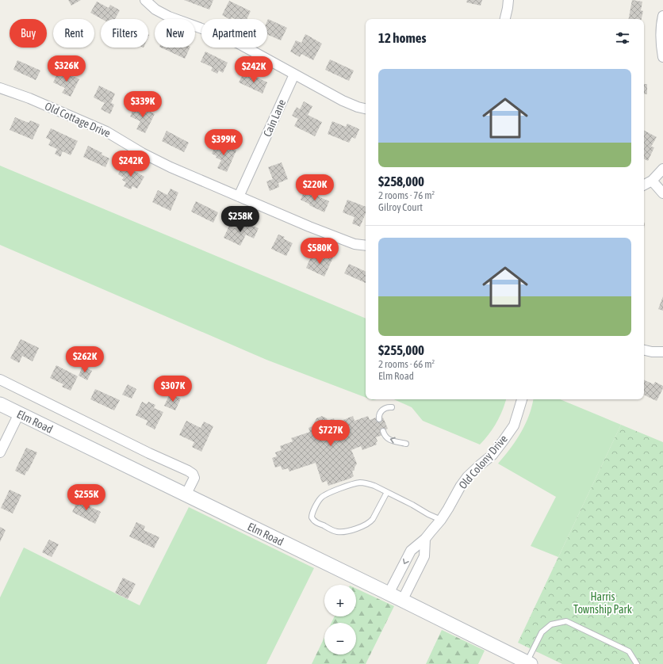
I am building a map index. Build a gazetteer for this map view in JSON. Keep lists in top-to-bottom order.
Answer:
{
  "streets": {
    "street": [
      "Cain Lane",
      "Old Cottage Drive",
      "Elm Road",
      "Old Colony Drive"
    ]
  },
  "crossings": [
    ["Cain Lane", "Old Cottage Drive"],
    ["Elm Road", "Old Colony Drive"]
  ],
  "parks": ["Harris Township Park"],
  "page": {
    "chip": [
      "Buy",
      "Rent",
      "Filters",
      "New",
      "Apartment"
    ],
    "heading": "12 homes",
    "price": [
      "$326K",
      "$242K",
      "$339K",
      "$399K",
      "$242K",
      "$220K",
      "$258K",
      "$580K",
      "$262K",
      "$307K",
      "$727K",
      "$255K"
    ],
    "list": [
      {
        "name": "$258,000",
        "note": "2 rooms · 76 m² · Gilroy Court"
      },
      {
        "name": "$255,000",
        "note": "2 rooms · 66 m² · Elm Road"
      }
    ],
    "map_buttons": ["+", "−"]
  }
}
